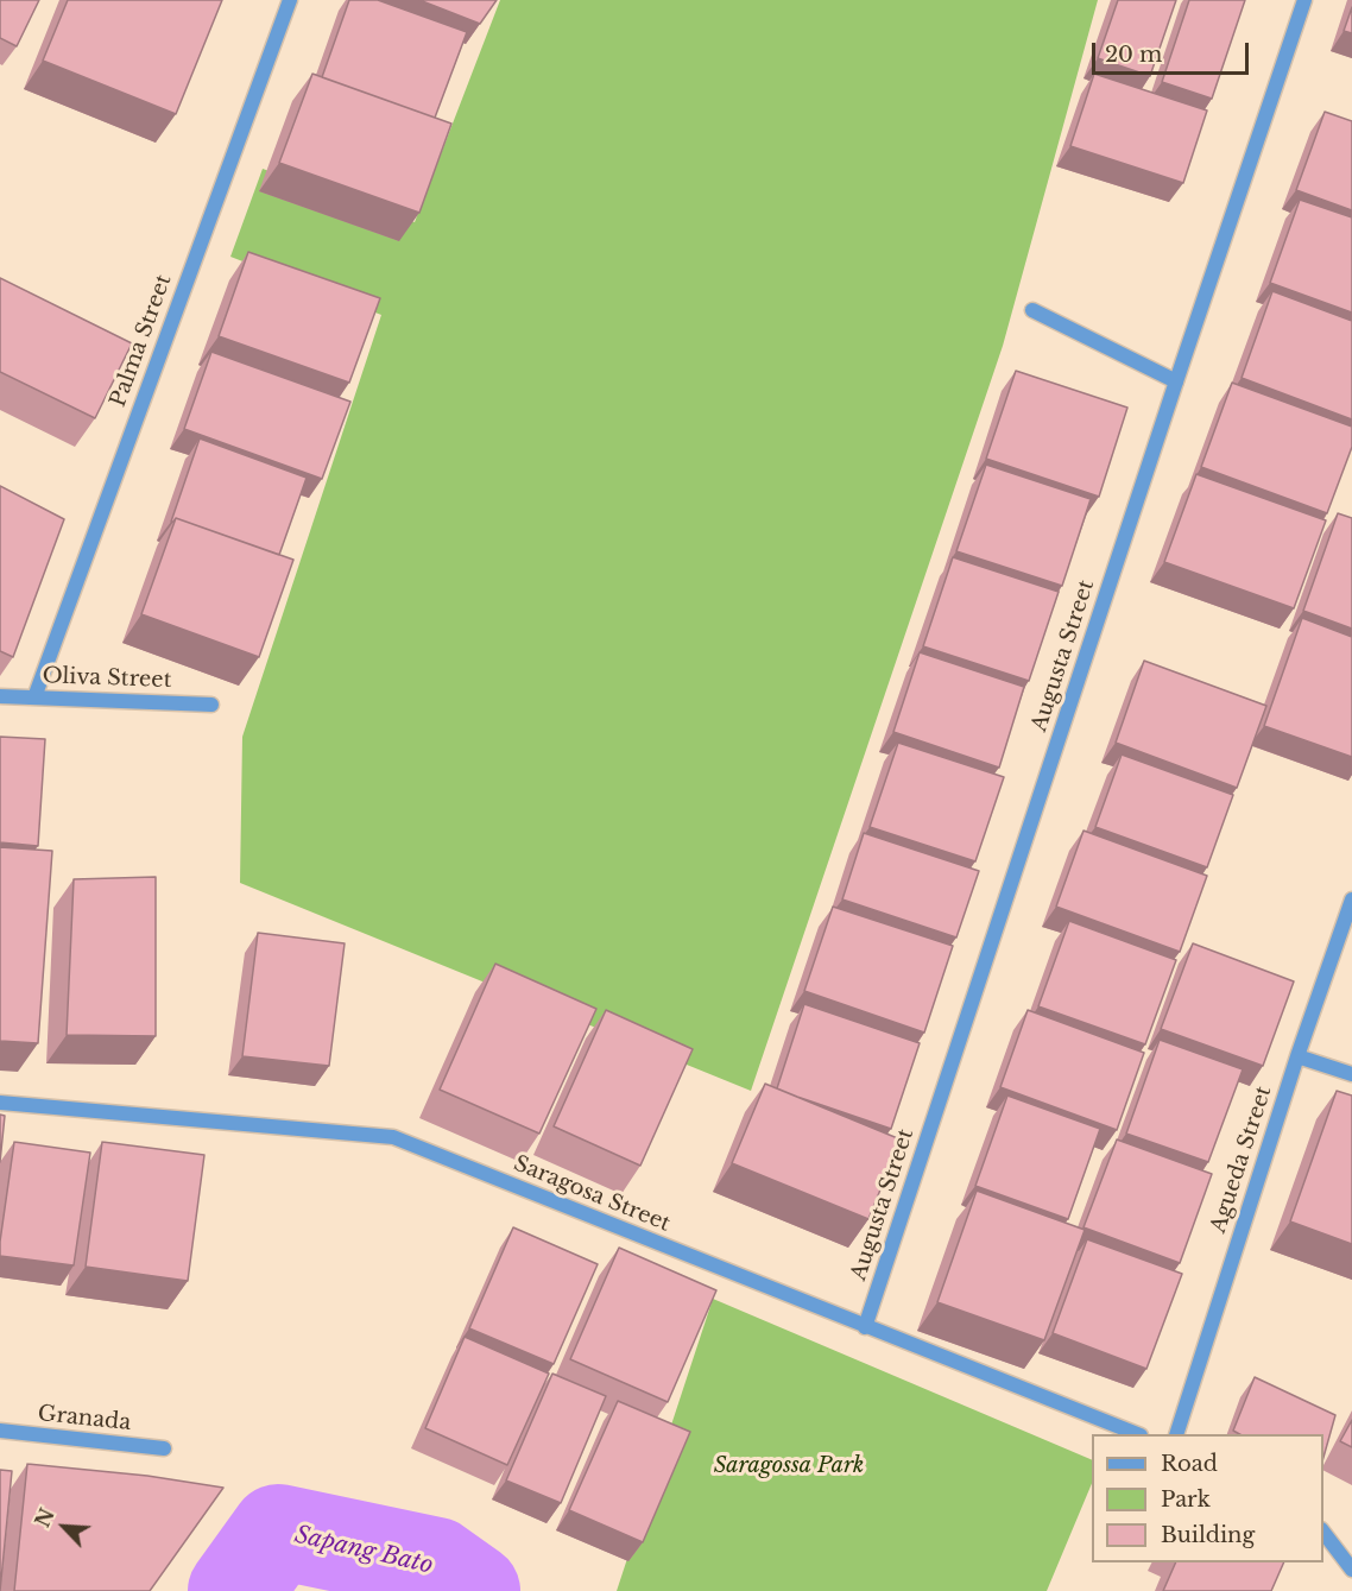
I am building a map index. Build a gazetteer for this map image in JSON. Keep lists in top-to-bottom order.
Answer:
{
  "streets": {
    "street": [
      "Palma Street",
      "Augusta Street",
      "Oliva Street",
      "Agueda Street",
      "Saragosa Street",
      "Granada"
    ]
  },
  "crossings": [
    ["Palma Street", "Oliva Street"],
    ["Augusta Street", "Saragosa Street"]
  ],
  "water": ["Sapang Bato"],
  "parks": ["Saragossa Park"],
  "legend": ["Road", "Park", "Building"],
  "scale_bar": "20 m",
  "north": "top left"
}
